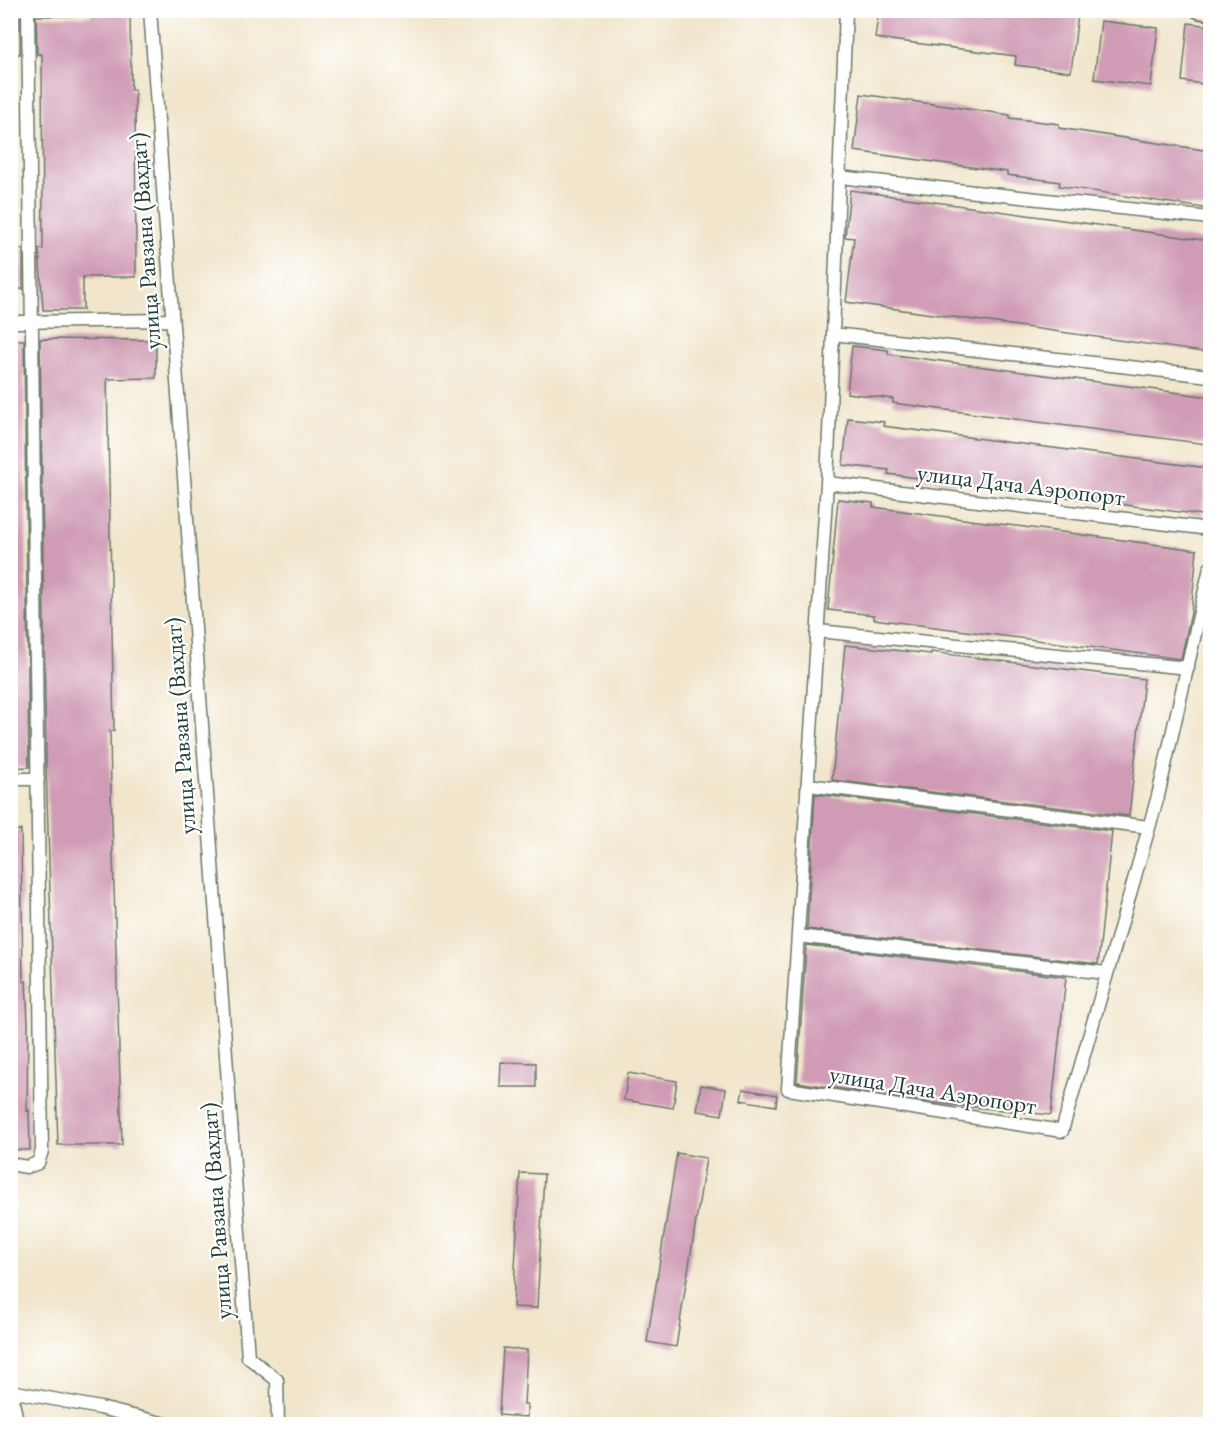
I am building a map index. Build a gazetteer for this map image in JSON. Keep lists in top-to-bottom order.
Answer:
{
  "streets": {
    "street": ["улица Равзана (Вахдат)", "улица Дача Аэропорт"]
  }
}
